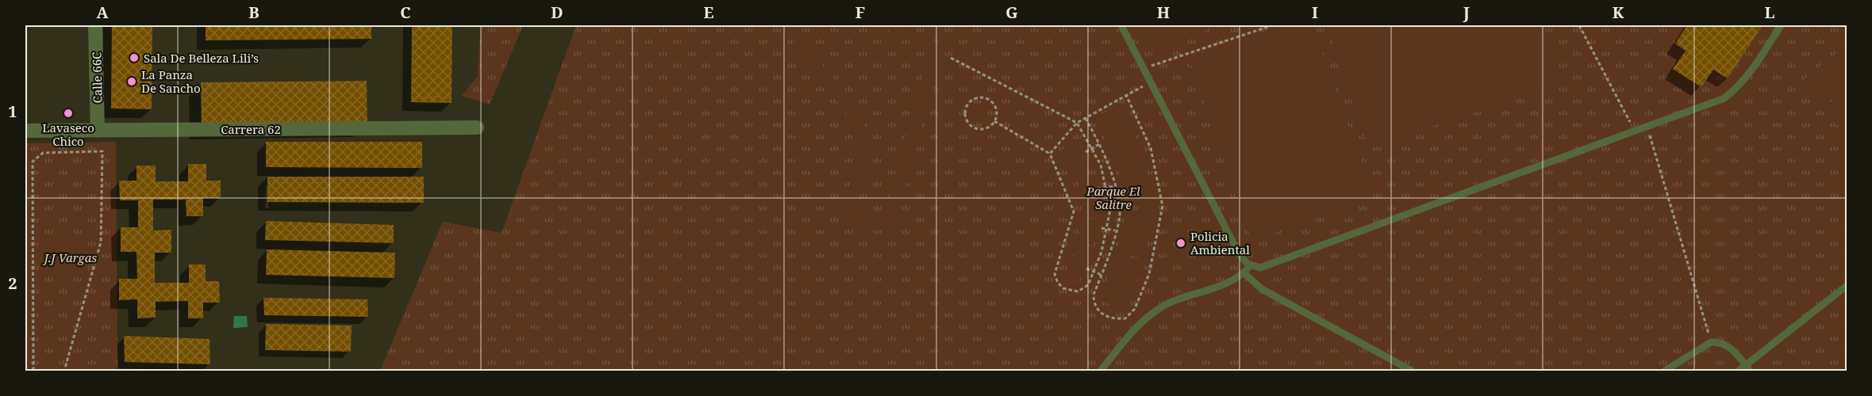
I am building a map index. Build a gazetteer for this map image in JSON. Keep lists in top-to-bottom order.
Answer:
{
  "streets": {
    "street": ["Calle 66C", "Carrera 62"]
  },
  "crossings": [
    ["Calle 66C", "Carrera 62"]
  ],
  "parks": ["Parque El Salitre", "J.J Vargas"],
  "places": [
    "Sala De Belleza Lili’s",
    "La Panza De Sancho",
    "Lavaseco Chico",
    "Policia Ambiental"
  ],
  "grid": {
    "columns": [
      "A",
      "B",
      "C",
      "D",
      "E",
      "F",
      "G",
      "H",
      "I",
      "J",
      "K",
      "L"
    ],
    "rows": ["1", "2"]
  }
}
